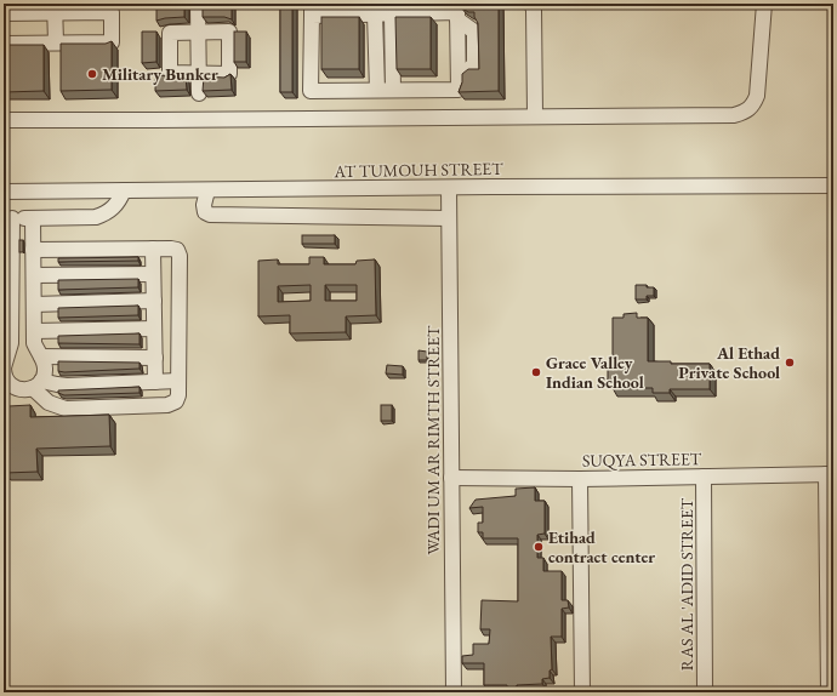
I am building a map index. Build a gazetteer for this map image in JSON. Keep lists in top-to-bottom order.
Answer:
{
  "streets": {
    "street": [
      "AT TUMOUH STREET",
      "WADI UM AR RIMTH STREET",
      "SUQYA STREET",
      "RAS AL 'ADID STREET"
    ]
  },
  "crossings": [
    ["AT TUMOUH STREET", "WADI UM AR RIMTH STREET"],
    ["WADI UM AR RIMTH STREET", "SUQYA STREET"],
    ["SUQYA STREET", "RAS AL 'ADID STREET"]
  ],
  "places": [
    "Military Bunker",
    "Al Ethad Private School",
    "Grace Valley Indian School",
    "Etihad contract center"
  ]
}
